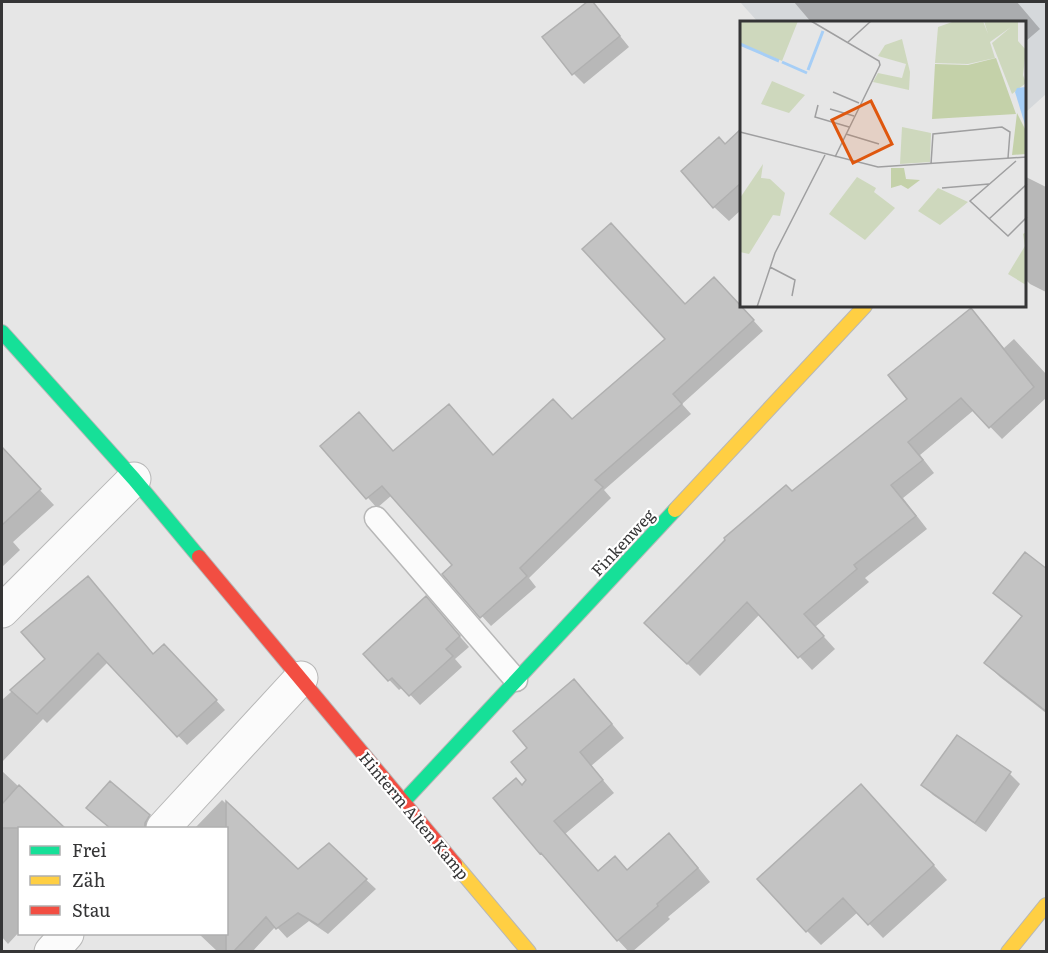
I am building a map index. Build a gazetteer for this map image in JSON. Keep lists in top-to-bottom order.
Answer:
{
  "streets": {
    "street": ["Finkenweg", "Hinterm Alten Kamp"]
  },
  "crossings": [
    ["Finkenweg", "Hinterm Alten Kamp"]
  ],
  "legend": ["Frei", "Zäh", "Stau"]
}
